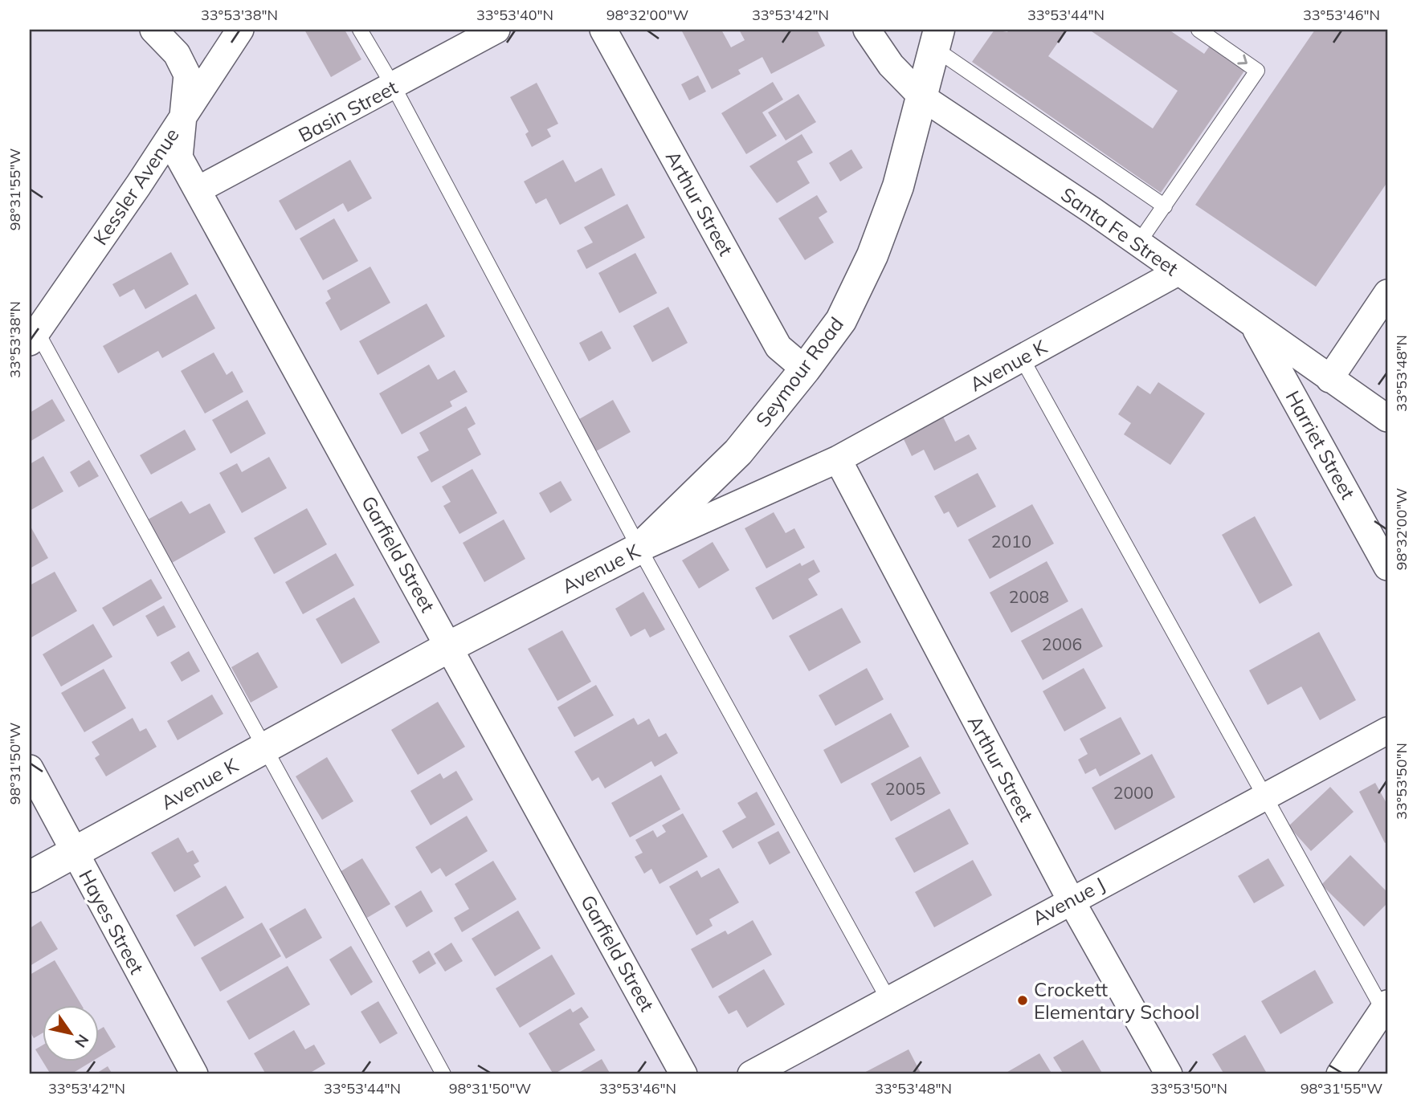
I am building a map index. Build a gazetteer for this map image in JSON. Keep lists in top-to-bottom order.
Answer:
{
  "streets": {
    "street": [
      "Basin Street",
      "Kessler Avenue",
      "Arthur Street",
      "Santa Fe Street",
      "Avenue K",
      "Seymour Road",
      "Harriet Street",
      "Garfield Street",
      "Avenue J",
      "Hayes Street"
    ]
  },
  "crossings": [
    ["Basin Street", "Garfield Street"],
    ["Kessler Avenue", "Garfield Street"],
    ["Arthur Street", "Avenue K"],
    ["Arthur Street", "Seymour Road"],
    ["Arthur Street", "Avenue J"],
    ["Santa Fe Street", "Avenue K"],
    ["Santa Fe Street", "Seymour Road"],
    ["Santa Fe Street", "Harriet Street"],
    ["Avenue K", "Seymour Road"],
    ["Avenue K", "Garfield Street"],
    ["Avenue K", "Hayes Street"]
  ],
  "places": ["Crockett Elementary School"],
  "house_numbers": [
    "2010",
    "2008",
    "2006",
    "2005",
    "2000"
  ],
  "north": "bottom right",
  "coordinates": [
    "33°53'38\"N",
    "33°53'40\"N",
    "98°32'00\"W",
    "33°53'42\"N",
    "33°53'44\"N",
    "33°53'46\"N",
    "98°31'55\"W",
    "33°53'48\"N",
    "98°31'50\"W",
    "33°53'50\"N"
  ]
}
